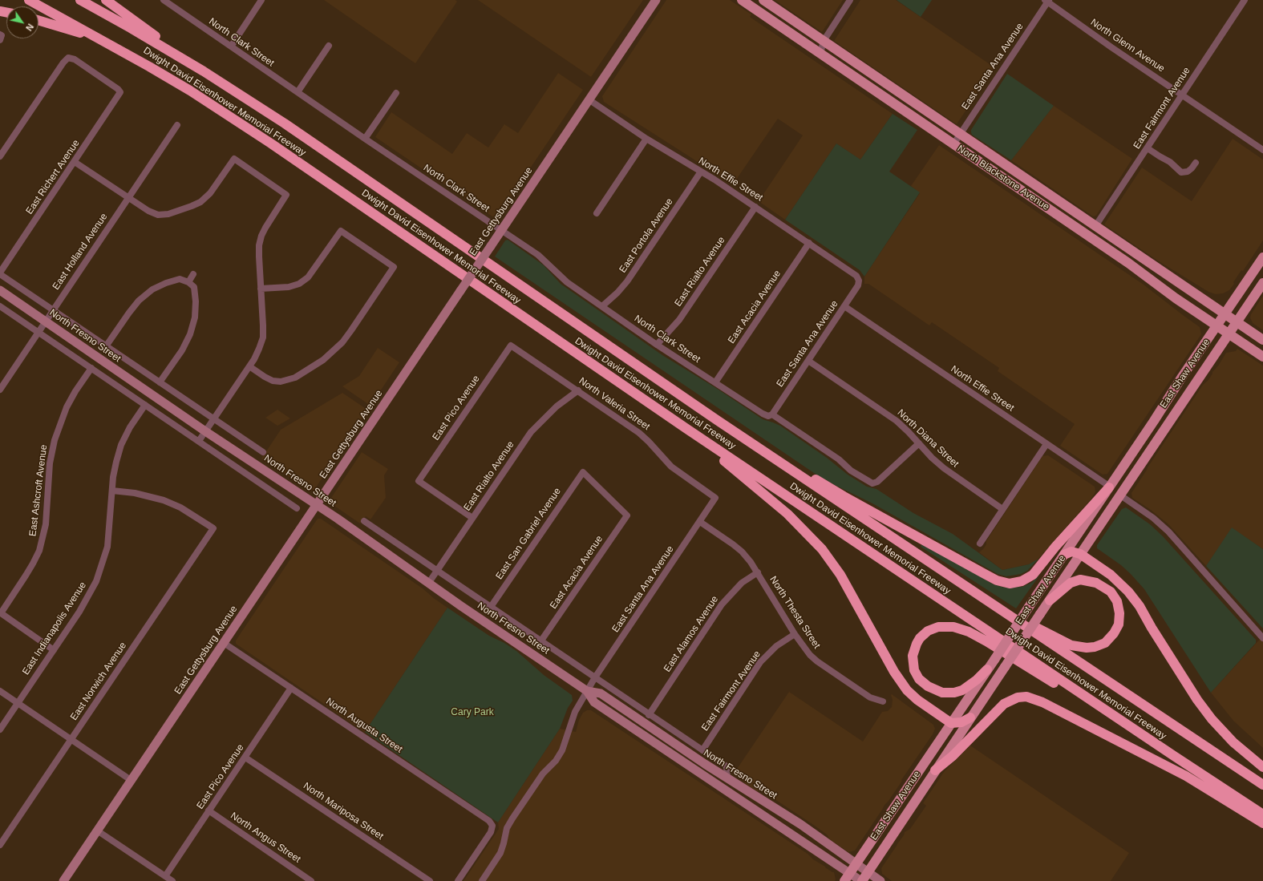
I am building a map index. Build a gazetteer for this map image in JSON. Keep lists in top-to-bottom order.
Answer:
{
  "streets": {
    "highway": ["Dwight David Eisenhower Memorial Freeway"],
    "main road": [
      "North Blackstone Avenue",
      "East Gettysburg Avenue",
      "North Fresno Street",
      "East Shaw Avenue"
    ],
    "street": [
      "North Clark Street",
      "North Glenn Avenue",
      "East Santa Ana Avenue",
      "East Fairmont Avenue",
      "East Richert Avenue",
      "North Effie Street",
      "East Portola Avenue",
      "East Holland Avenue",
      "East Rialto Avenue",
      "East Acacia Avenue",
      "North Valeria Street",
      "East Pico Avenue",
      "North Diana Street",
      "East Ashcroft Avenue",
      "East San Gabriel Avenue",
      "North Thesta Street",
      "East Indianapolis Avenue",
      "East Alamos Avenue",
      "East Norwich Avenue",
      "North Augusta Street",
      "North Mariposa Street",
      "North Angus Street"
    ]
  },
  "crossings": [
    ["North Clark Street", "East Santa Ana Avenue"],
    ["North Clark Street", "East Gettysburg Avenue"],
    ["North Clark Street", "East Portola Avenue"],
    ["North Clark Street", "East Rialto Avenue"],
    ["North Clark Street", "East Acacia Avenue"],
    ["North Clark Street", "North Diana Street"],
    ["North Glenn Avenue", "East Santa Ana Avenue"],
    ["North Glenn Avenue", "East Fairmont Avenue"],
    ["East Santa Ana Avenue", "North Blackstone Avenue"],
    ["East Santa Ana Avenue", "North Effie Street"],
    ["East Santa Ana Avenue", "North Fresno Street"],
    ["East Santa Ana Avenue", "North Valeria Street"],
    ["East Santa Ana Avenue", "North Diana Street"],
    ["East Santa Ana Avenue", "North Thesta Street"],
    ["East Fairmont Avenue", "North Blackstone Avenue"],
    ["East Fairmont Avenue", "North Thesta Street"],
    ["East Richert Avenue", "North Fresno Street"],
    ["North Blackstone Avenue", "East Shaw Avenue"],
    ["North Effie Street", "East Gettysburg Avenue"],
    ["North Effie Street", "East Portola Avenue"],
    ["North Effie Street", "East Rialto Avenue"],
    ["North Effie Street", "East Acacia Avenue"],
    ["North Effie Street", "East Shaw Avenue"],
    ["East Gettysburg Avenue", "North Fresno Street"],
    ["East Gettysburg Avenue", "North Augusta Street"],
    ["East Holland Avenue", "North Fresno Street"],
    ["East Rialto Avenue", "North Fresno Street"],
    ["East Rialto Avenue", "North Valeria Street"],
    ["East Rialto Avenue", "East Pico Avenue"],
    ["East Acacia Avenue", "East San Gabriel Avenue"],
    ["North Fresno Street", "East Shaw Avenue"],
    ["North Valeria Street", "East Pico Avenue"],
    ["East Pico Avenue", "North Augusta Street"],
    ["East Pico Avenue", "North Mariposa Street"],
    ["East Pico Avenue", "North Angus Street"],
    ["North Thesta Street", "East Alamos Avenue"],
    ["East Indianapolis Avenue", "East Norwich Avenue"]
  ],
  "parks": ["Cary Park"],
  "north": "bottom right"
}
